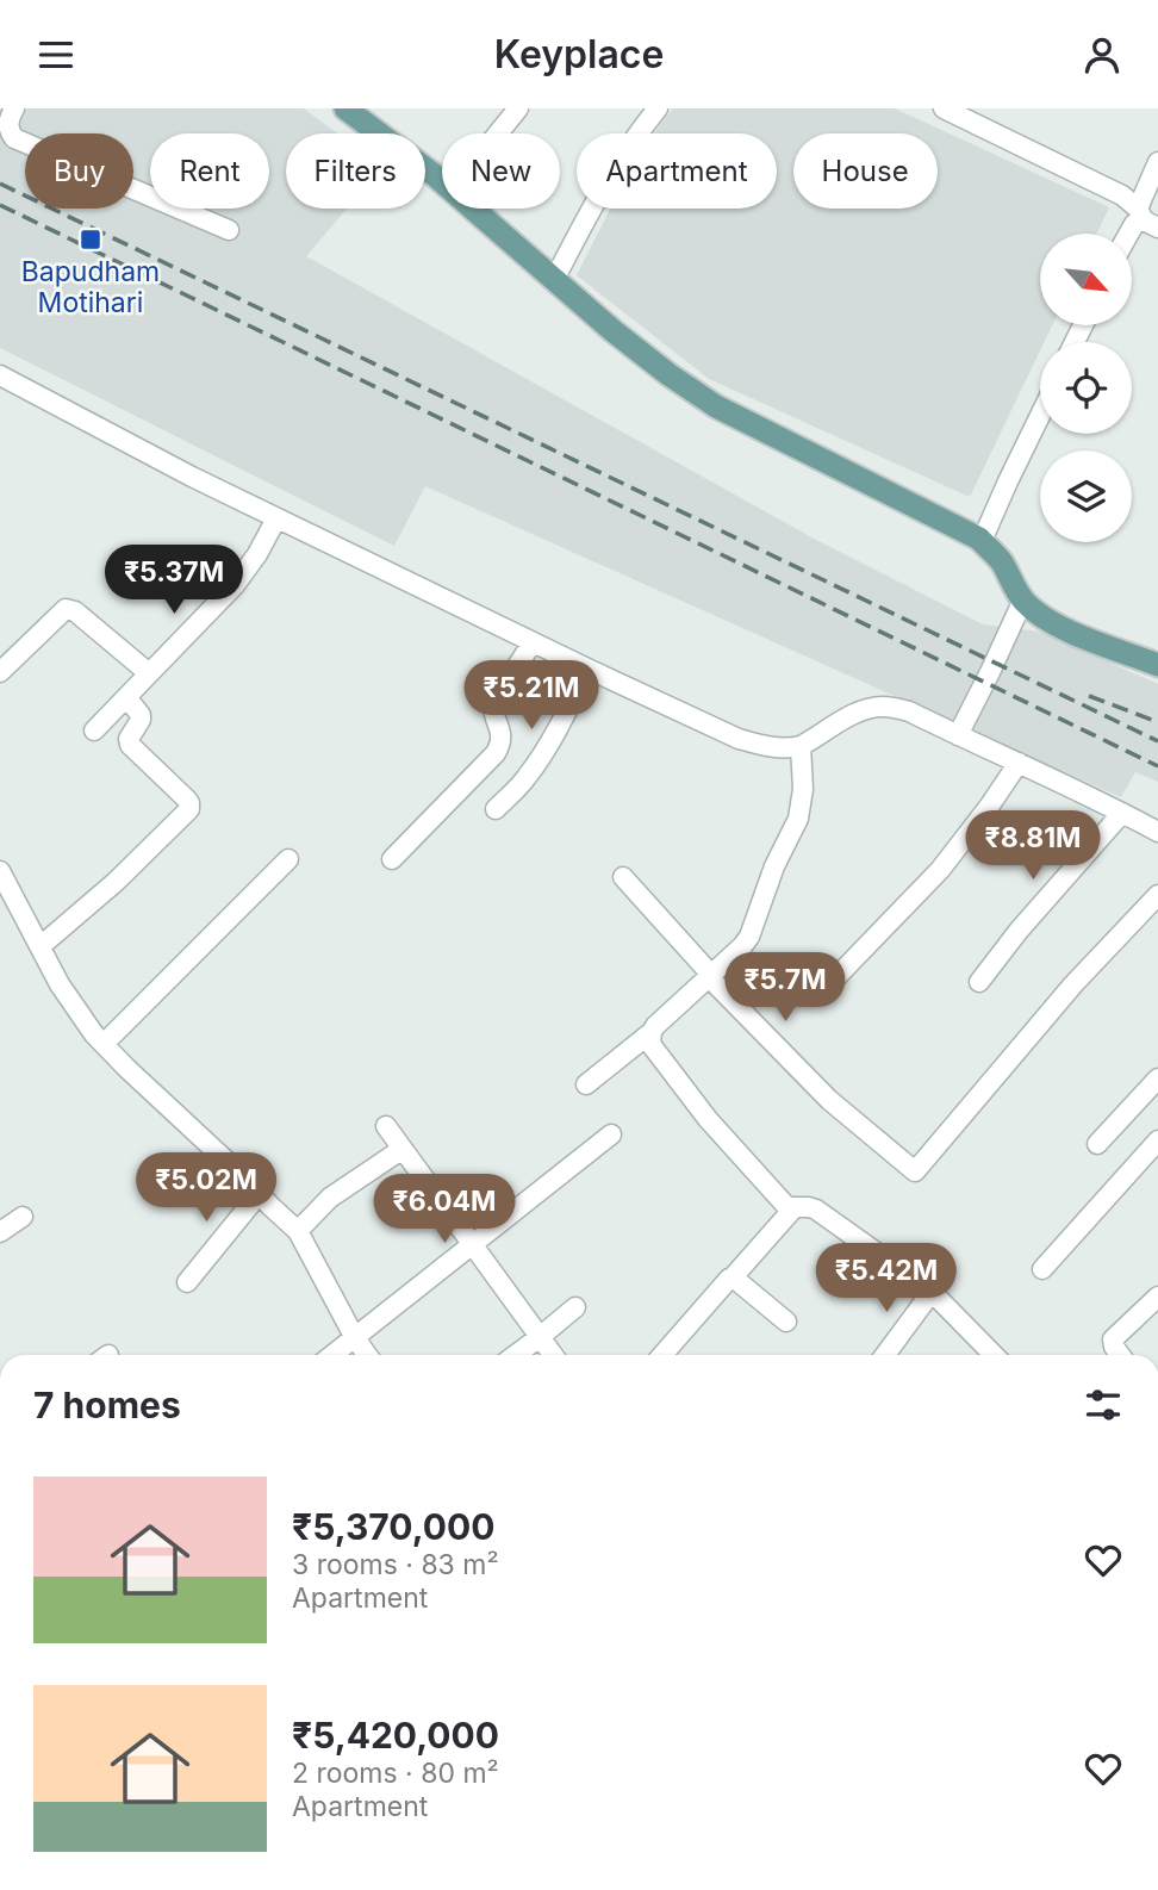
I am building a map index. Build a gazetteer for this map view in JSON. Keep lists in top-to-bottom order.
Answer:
{
  "places": {
    "transit": ["Bapudham Motihari"]
  },
  "north": "bottom right",
  "page": {
    "header": "Keyplace",
    "chip": [
      "Buy",
      "Rent",
      "Filters",
      "New",
      "Apartment",
      "House"
    ],
    "price": [
      "₹5.37M",
      "₹5.21M",
      "₹8.81M",
      "₹5.7M",
      "₹5.02M",
      "₹6.04M",
      "₹5.42M"
    ],
    "heading": "7 homes",
    "list": [
      {
        "name": "₹5,370,000",
        "note": "3 rooms · 83 m² · Apartment"
      },
      {
        "name": "₹5,420,000",
        "note": "2 rooms · 80 m² · Apartment"
      }
    ]
  }
}
